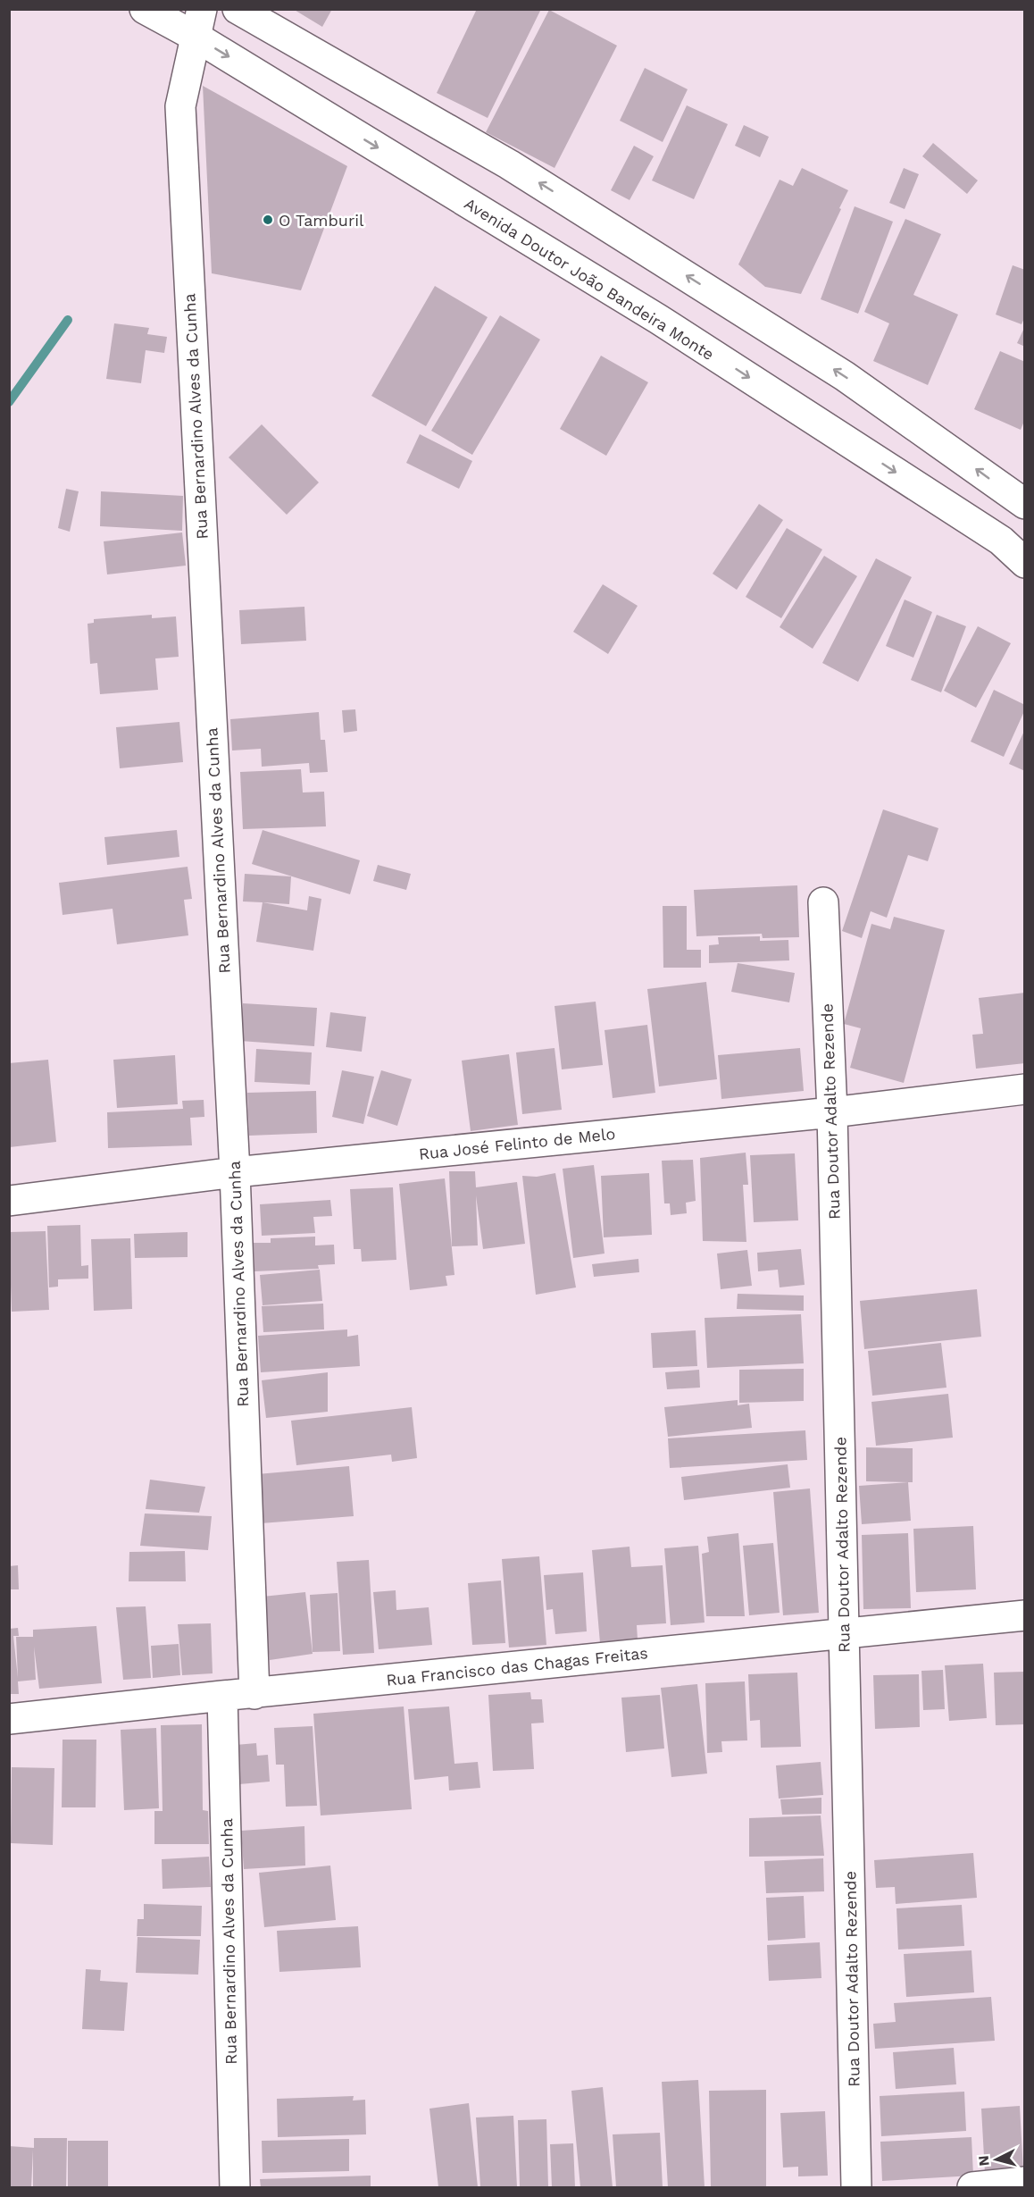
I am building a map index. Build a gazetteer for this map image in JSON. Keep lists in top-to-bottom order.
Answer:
{
  "streets": {
    "street": [
      "Avenida Doutor João Bandeira Monte",
      "Rua Bernardino Alves da Cunha",
      "Rua Doutor Adalto Rezende",
      "Rua José Felinto de Melo",
      "Rua Francisco das Chagas Freitas"
    ]
  },
  "crossings": [
    ["Avenida Doutor João Bandeira Monte", "Rua Bernardino Alves da Cunha"],
    ["Rua Bernardino Alves da Cunha", "Rua José Felinto de Melo"],
    ["Rua Bernardino Alves da Cunha", "Rua Francisco das Chagas Freitas"],
    ["Rua Doutor Adalto Rezende", "Rua José Felinto de Melo"],
    ["Rua Doutor Adalto Rezende", "Rua Francisco das Chagas Freitas"]
  ],
  "places": ["O Tamburil"],
  "north": "left"
}
